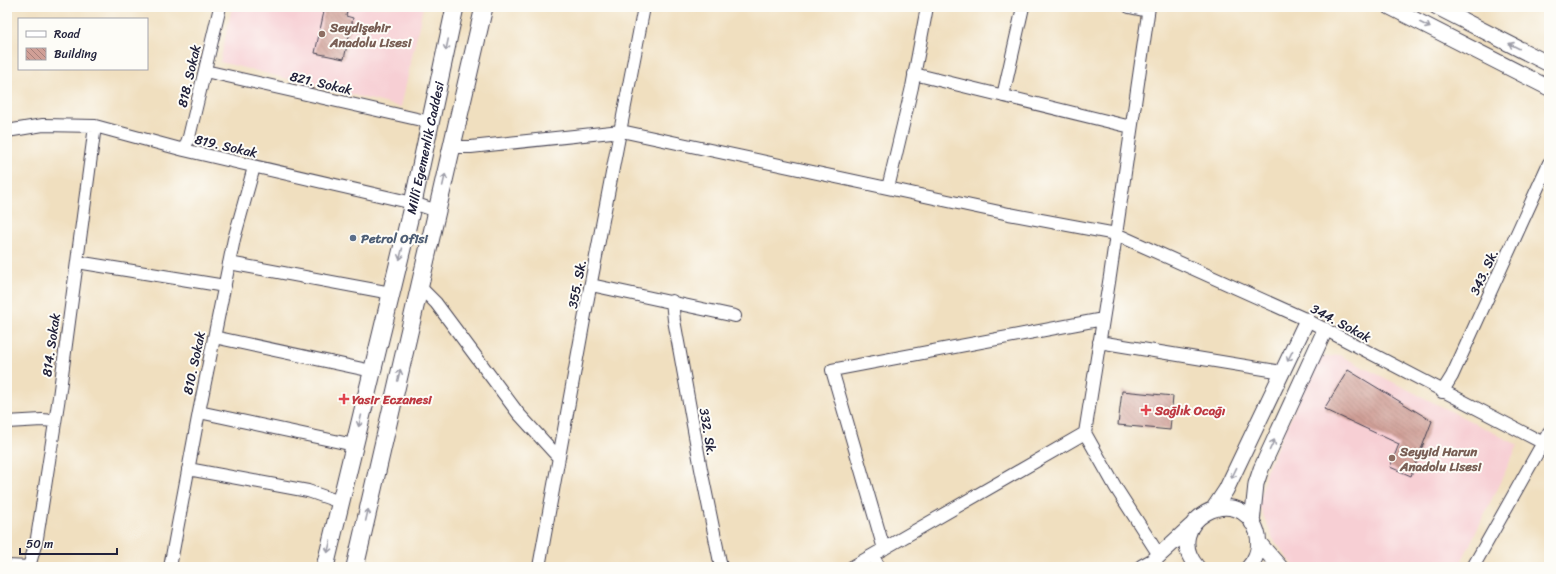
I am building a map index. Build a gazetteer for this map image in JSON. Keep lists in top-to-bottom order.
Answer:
{
  "streets": {
    "main road": ["Millî Egemenlik Caddesi"],
    "street": [
      "818. Sokak",
      "821. Sokak",
      "819. Sokak",
      "343. Sk.",
      "355. Sk.",
      "344. Sokak",
      "814. Sokak",
      "810. Sokak",
      "332. Sk."
    ]
  },
  "crossings": [
    ["818. Sokak", "821. Sokak"],
    ["818. Sokak", "819. Sokak"],
    ["821. Sokak", "Millî Egemenlik Caddesi"],
    ["819. Sokak", "Millî Egemenlik Caddesi"],
    ["819. Sokak", "814. Sokak"],
    ["819. Sokak", "810. Sokak"],
    ["Millî Egemenlik Caddesi", "344. Sokak"],
    ["343. Sk.", "344. Sokak"],
    ["355. Sk.", "344. Sokak"]
  ],
  "places": {
    "other": ["Seydişehir Anadolu Lisesi", "Petrol Ofisi", "Seyyid Harun Anadolu Lisesi"],
    "health": ["Yasir Eczanesi", "Sağlık Ocağı"]
  },
  "legend": ["Road", "Building"],
  "scale_bar": "50 m"
}
